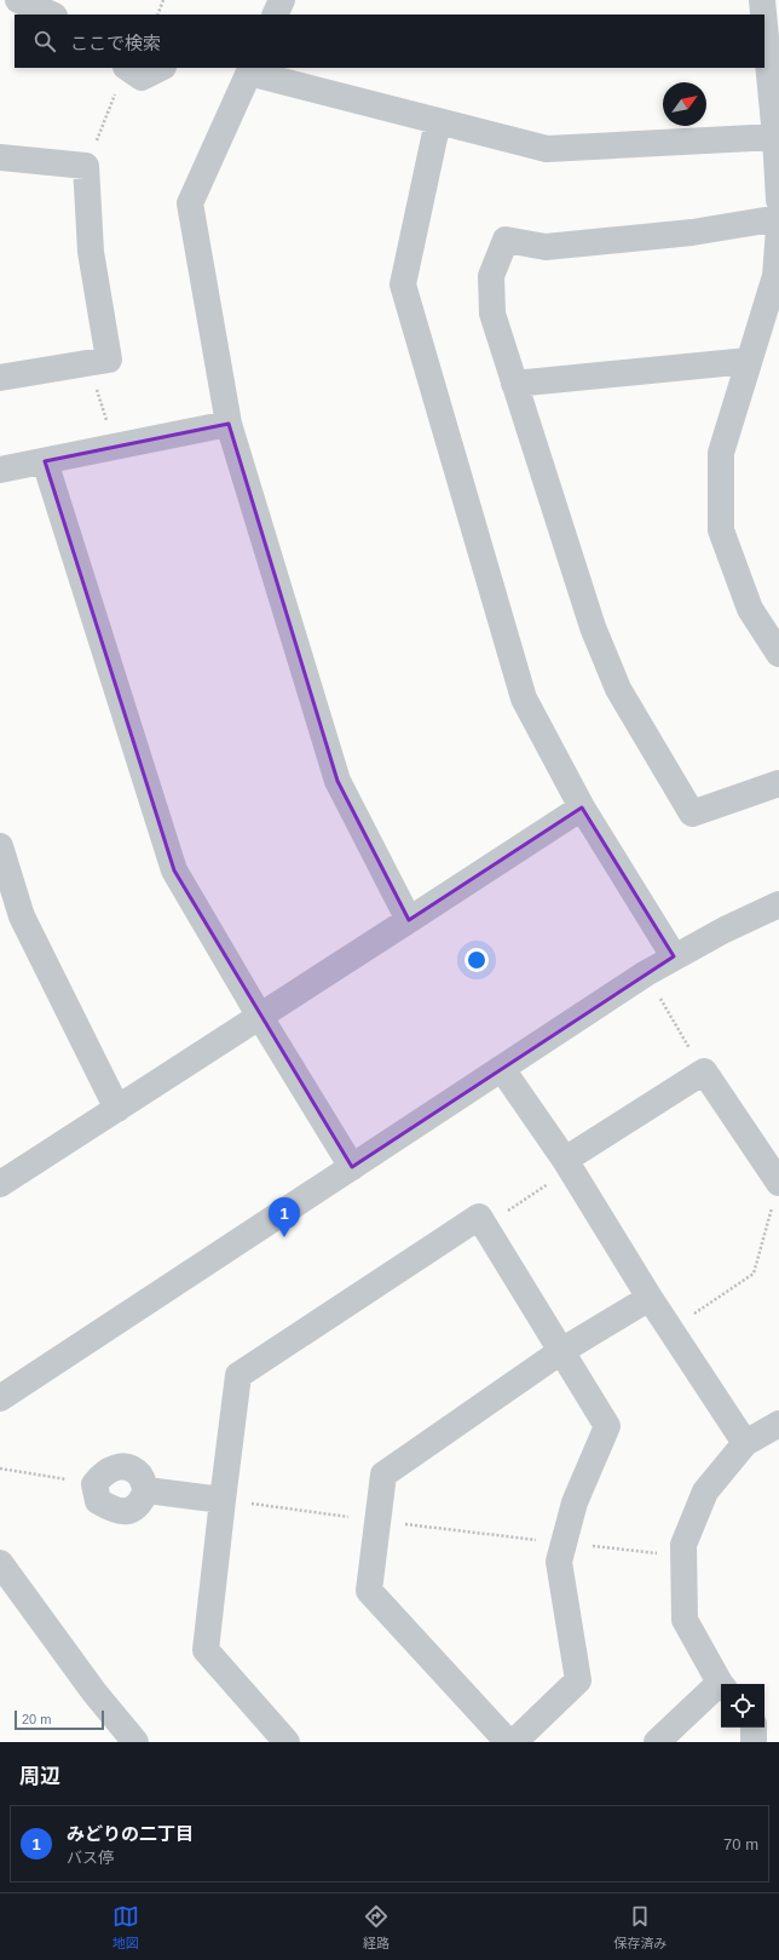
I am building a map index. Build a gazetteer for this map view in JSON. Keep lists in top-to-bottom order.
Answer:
{
  "scale_bar": "20 m",
  "north": "top right",
  "page": {
    "search": "ここで検索",
    "pins": "1",
    "scale": "20 m",
    "heading": "周辺",
    "list": [
      {
        "mark": "1",
        "name": "みどりの二丁目",
        "note": "バス停",
        "value": "70 m"
      }
    ],
    "nav": ["地図", "経路", "保存済み"]
  }
}
